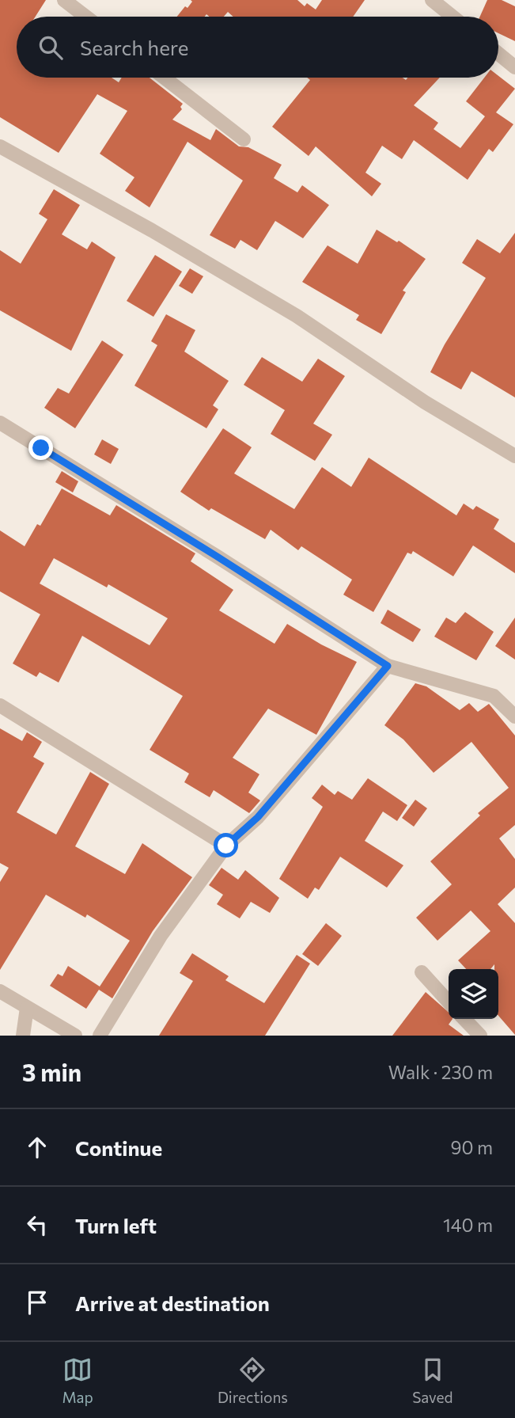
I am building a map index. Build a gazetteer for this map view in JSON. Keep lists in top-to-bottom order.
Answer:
{
  "page": {
    "search": "Search here",
    "heading": ["3 min", "Walk · 230 m"],
    "list": [
      ["Continue", "90 m"],
      ["Turn left", "140 m"],
      "Arrive at destination"
    ],
    "nav": ["Map", "Directions", "Saved"]
  }
}
